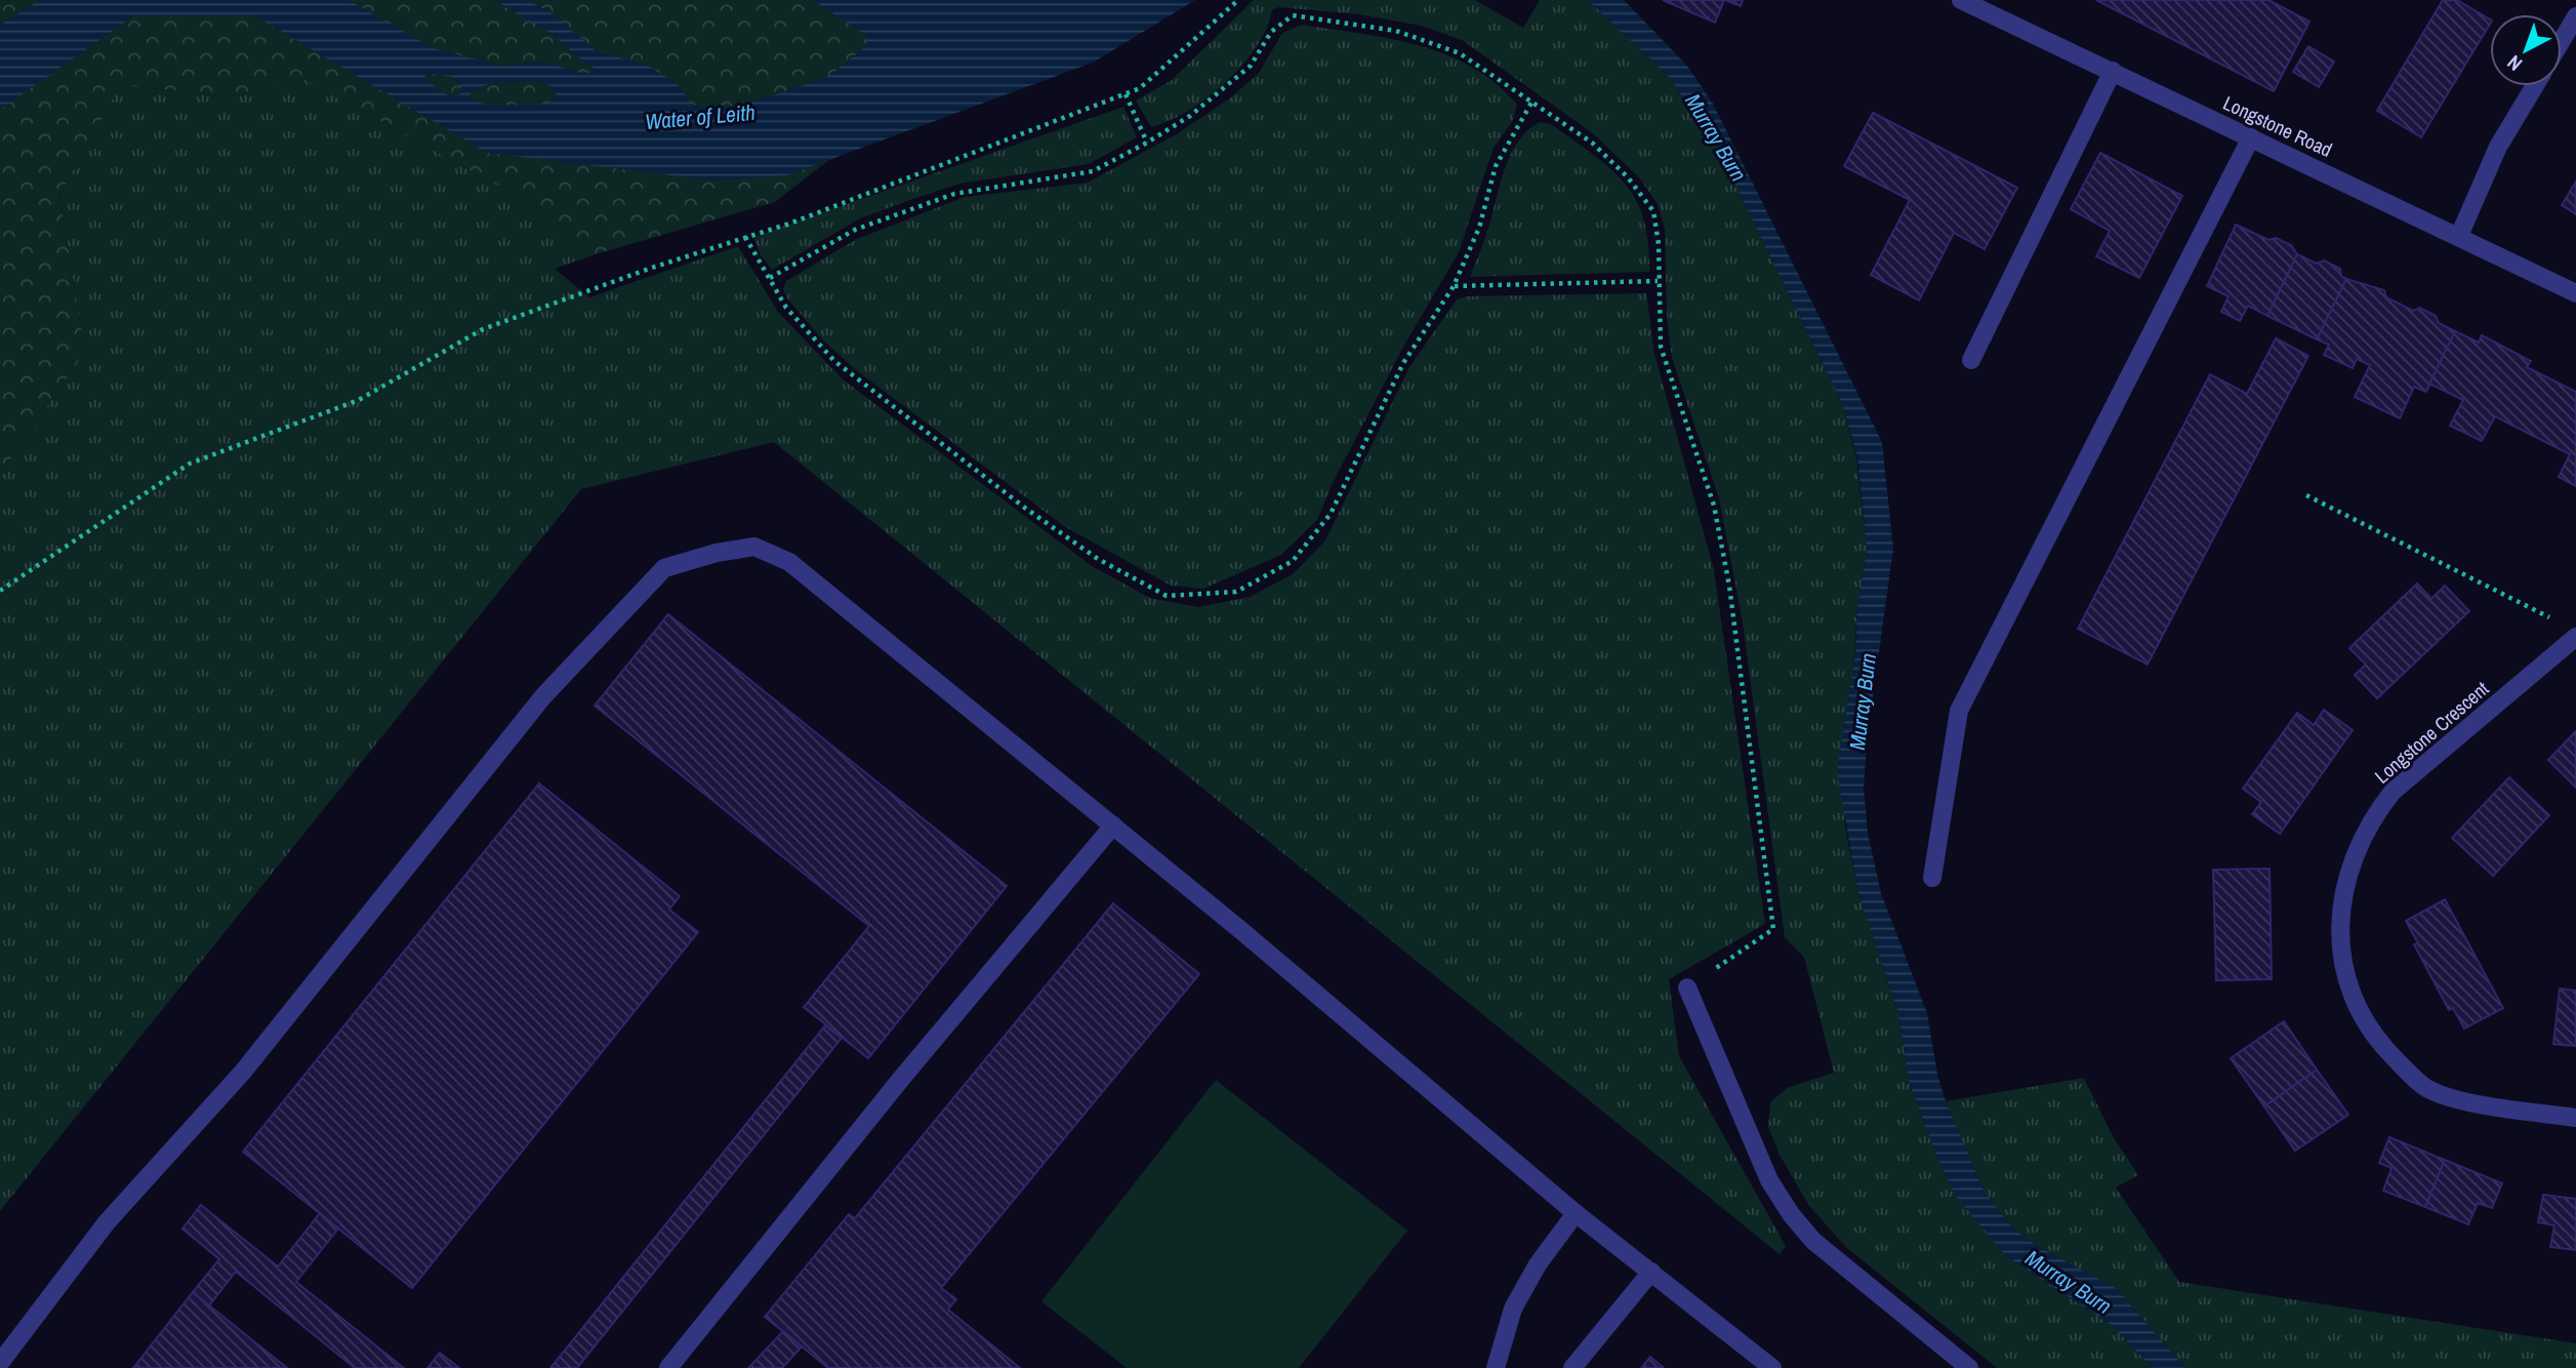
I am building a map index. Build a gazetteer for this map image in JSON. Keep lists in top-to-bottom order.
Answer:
{
  "streets": {
    "street": ["Longstone Road", "Longstone Crescent"]
  },
  "water": ["Water of Leith", "Murray Burn"],
  "north": "bottom left"
}
